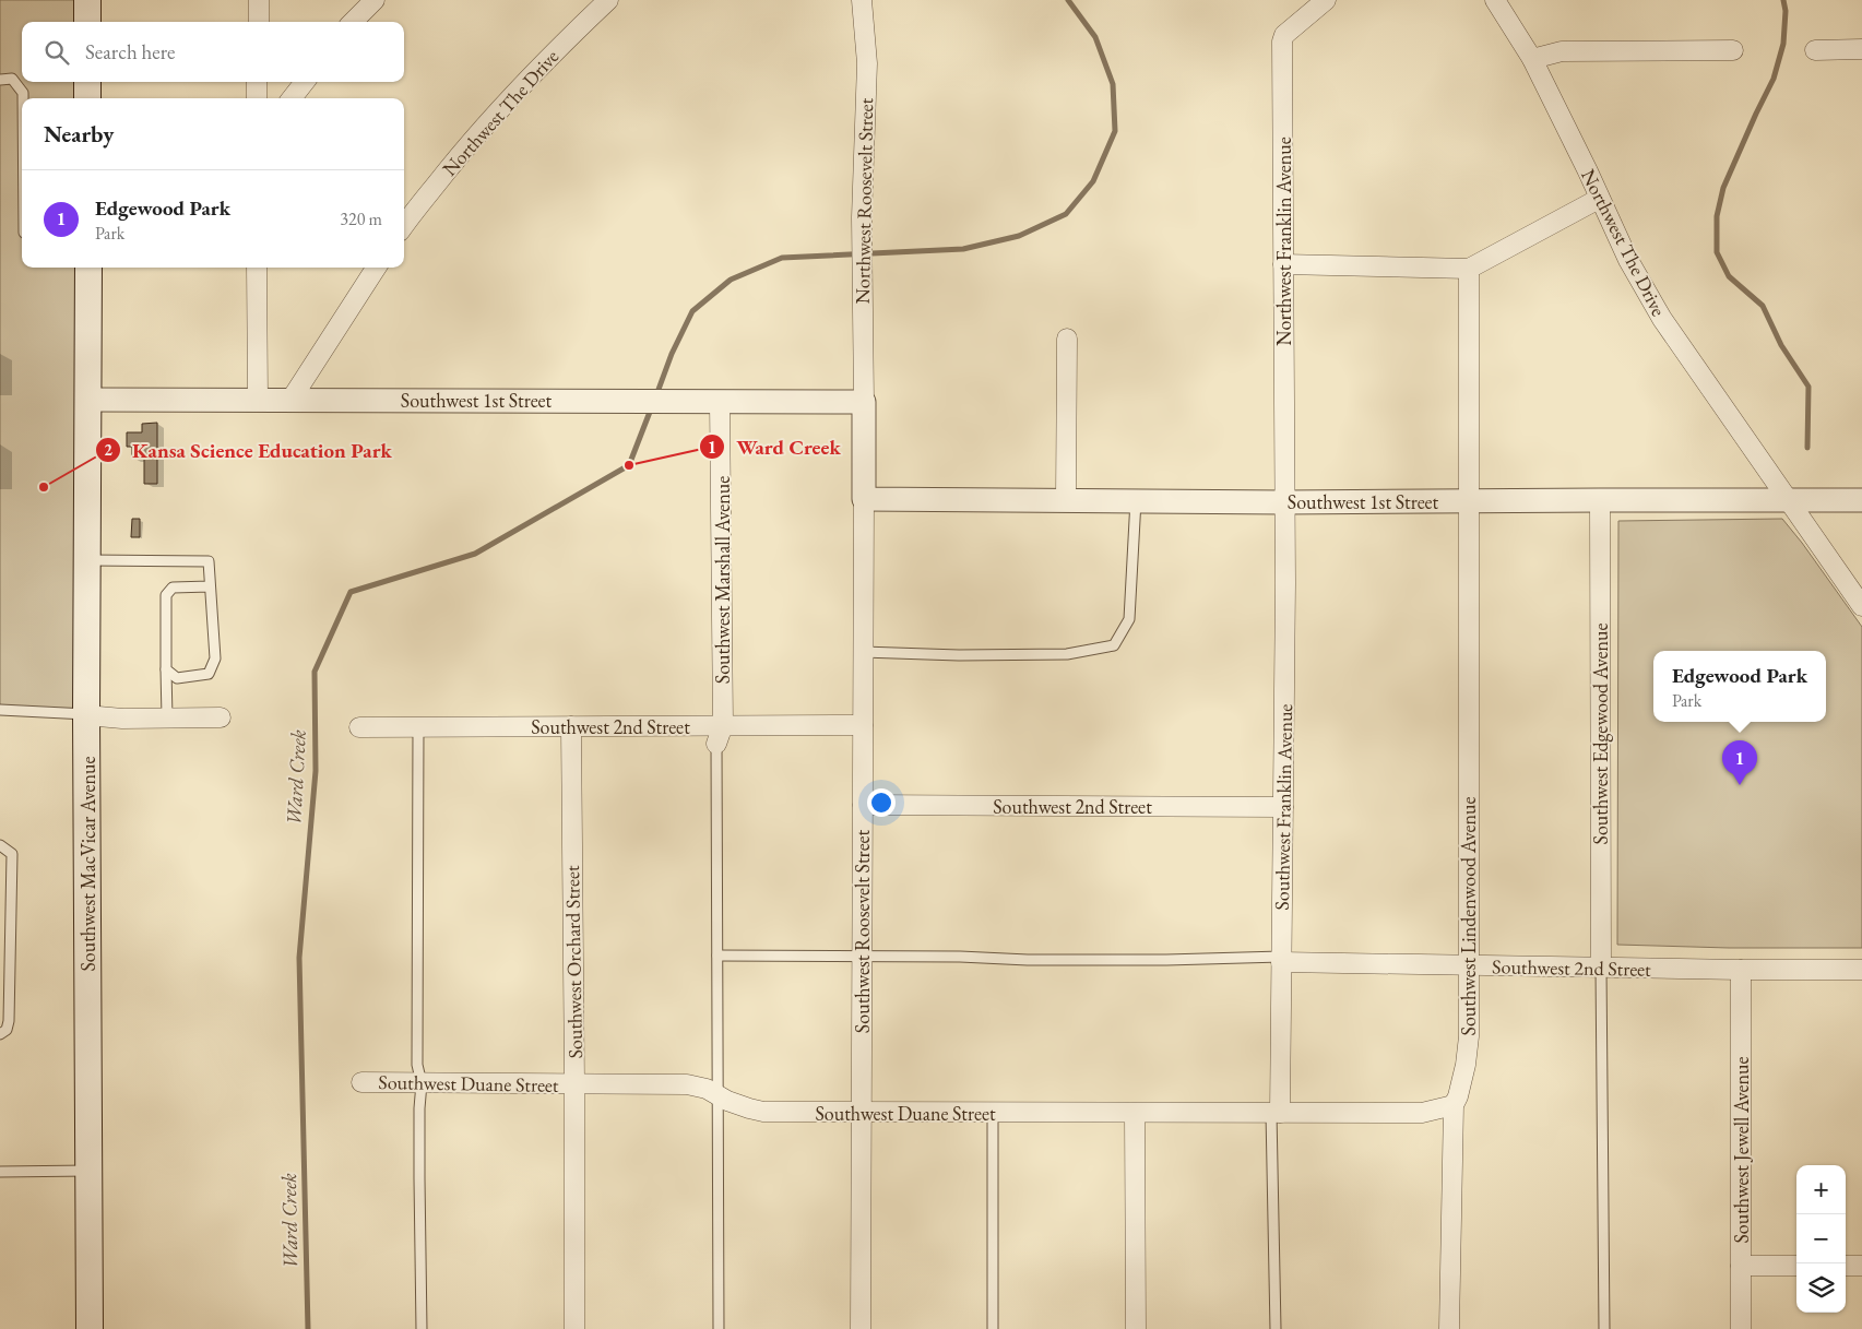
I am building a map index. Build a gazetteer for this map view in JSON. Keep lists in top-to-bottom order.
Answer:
{
  "streets": {
    "main road": ["Southwest MacVicar Avenue"],
    "street": [
      "Northwest The Drive",
      "Northwest Roosevelt Street",
      "Northwest Franklin Avenue",
      "Southwest 1st Street",
      "Southwest Marshall Avenue",
      "Southwest 2nd Street",
      "Southwest Edgewood Avenue",
      "Southwest Franklin Avenue",
      "Southwest Lindenwood Avenue",
      "Southwest Roosevelt Street",
      "Southwest Orchard Street",
      "Southwest Duane Street",
      "Southwest Jewell Avenue"
    ]
  },
  "crossings": [
    ["Northwest The Drive", "Southwest 1st Street"],
    ["Northwest Roosevelt Street", "Southwest 1st Street"],
    ["Northwest Roosevelt Street", "Southwest Roosevelt Street"],
    ["Northwest Franklin Avenue", "Southwest 1st Street"],
    ["Northwest Franklin Avenue", "Southwest Franklin Avenue"],
    ["Southwest 1st Street", "Southwest Marshall Avenue"],
    ["Southwest 1st Street", "Southwest Edgewood Avenue"],
    ["Southwest 1st Street", "Southwest Franklin Avenue"],
    ["Southwest 1st Street", "Southwest MacVicar Avenue"],
    ["Southwest 1st Street", "Southwest Lindenwood Avenue"],
    ["Southwest 1st Street", "Southwest Roosevelt Street"],
    ["Southwest Marshall Avenue", "Southwest 2nd Street"],
    ["Southwest 2nd Street", "Southwest Edgewood Avenue"],
    ["Southwest 2nd Street", "Southwest Franklin Avenue"],
    ["Southwest 2nd Street", "Southwest Lindenwood Avenue"],
    ["Southwest 2nd Street", "Southwest Roosevelt Street"],
    ["Southwest 2nd Street", "Southwest Orchard Street"],
    ["Southwest 2nd Street", "Southwest Jewell Avenue"],
    ["Southwest Franklin Avenue", "Southwest Duane Street"],
    ["Southwest Lindenwood Avenue", "Southwest Duane Street"],
    ["Southwest Roosevelt Street", "Southwest Duane Street"],
    ["Southwest Orchard Street", "Southwest Duane Street"]
  ],
  "water": ["Ward Creek"],
  "places": ["Ward Creek", "Kansa Science Education Park"],
  "page": {
    "search": "Search here",
    "heading": "Nearby",
    "list": [
      {
        "mark": "1",
        "name": "Edgewood Park",
        "note": "Park",
        "value": "320 m"
      }
    ],
    "popup": ["Edgewood Park", "Park"],
    "pins": "1",
    "map_buttons": ["+", "−"]
  }
}
